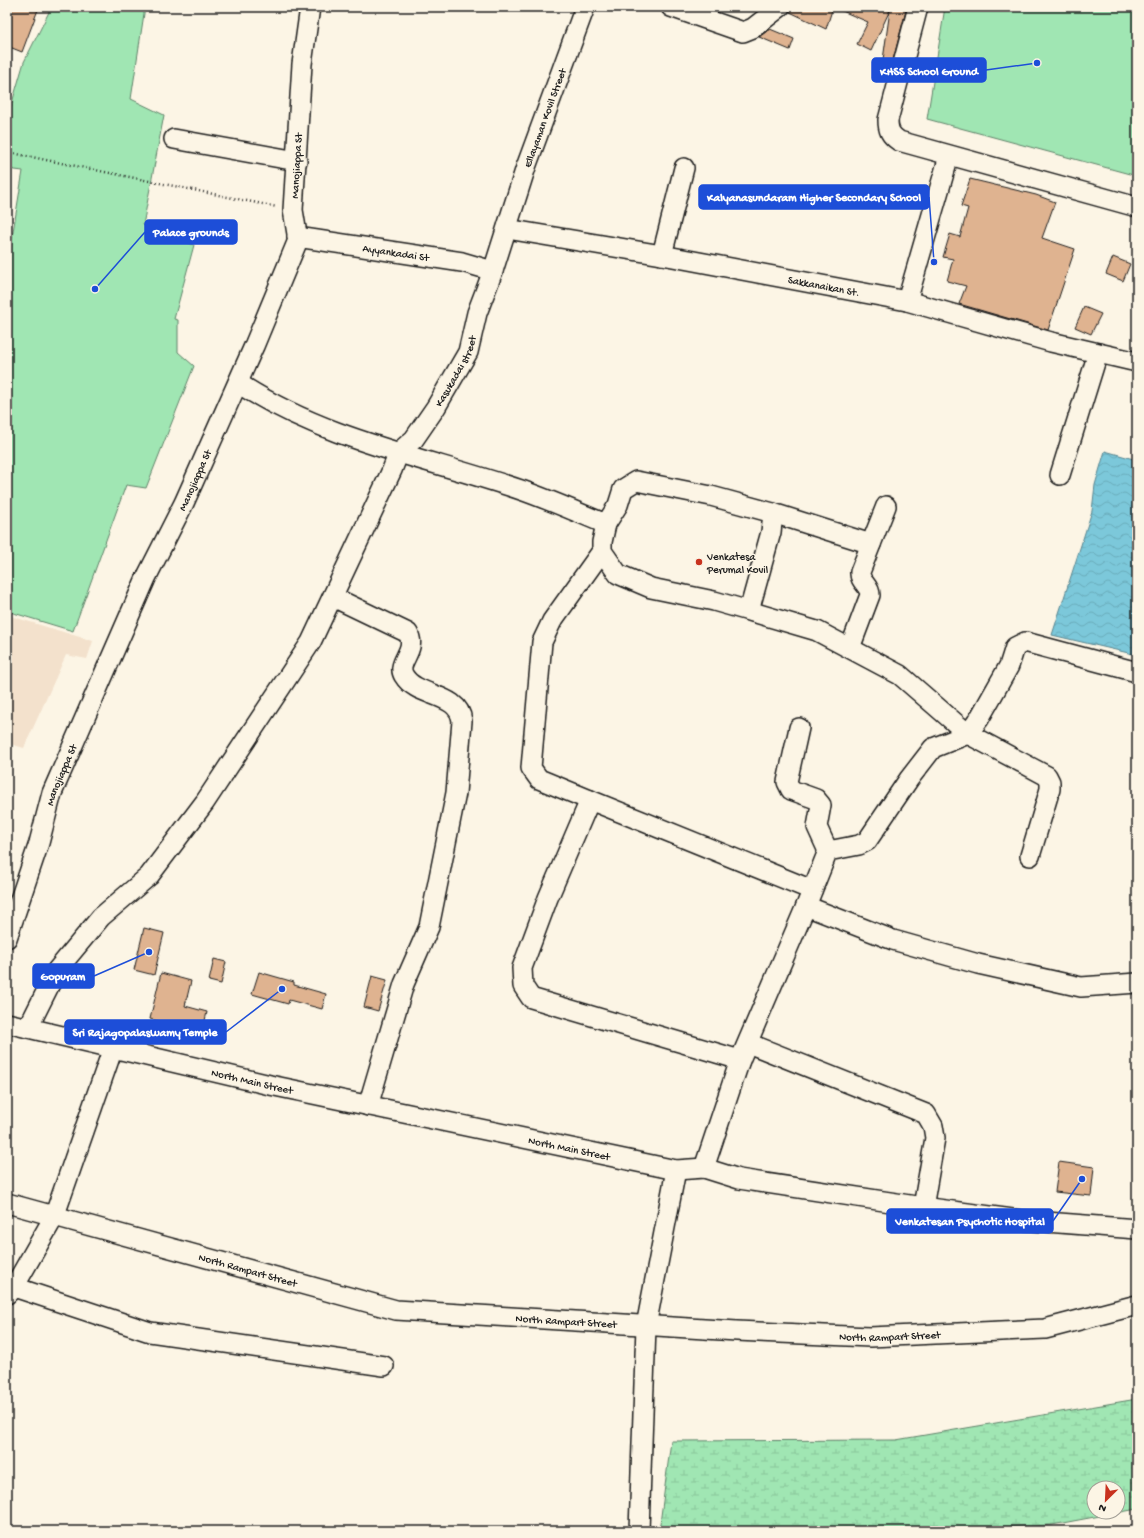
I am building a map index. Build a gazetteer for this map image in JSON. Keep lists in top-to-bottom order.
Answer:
{
  "streets": {
    "street": [
      "Ellayaman Kovil Street",
      "Manojiappa St",
      "Ayyankadai St",
      "Sakkanaikan St.",
      "Kasukadai street",
      "North Main Street",
      "North Rampart Street"
    ]
  },
  "crossings": [
    ["Ellayaman Kovil Street", "Ayyankadai St"],
    ["Ellayaman Kovil Street", "Sakkanaikan St."],
    ["Ellayaman Kovil Street", "Kasukadai street"],
    ["Manojiappa St", "Ayyankadai St"],
    ["Ayyankadai St", "Kasukadai street"]
  ],
  "places": [
    "KHSS School Ground",
    "Kalyanasundaram Higher Secondary School",
    "Palace grounds",
    "Venkatesa Perumal Kovil",
    "Gopuram",
    "Sri Rajagopalaswamy Temple",
    "Venkatesan Psychotic Hospital"
  ],
  "north": "bottom left"
}
